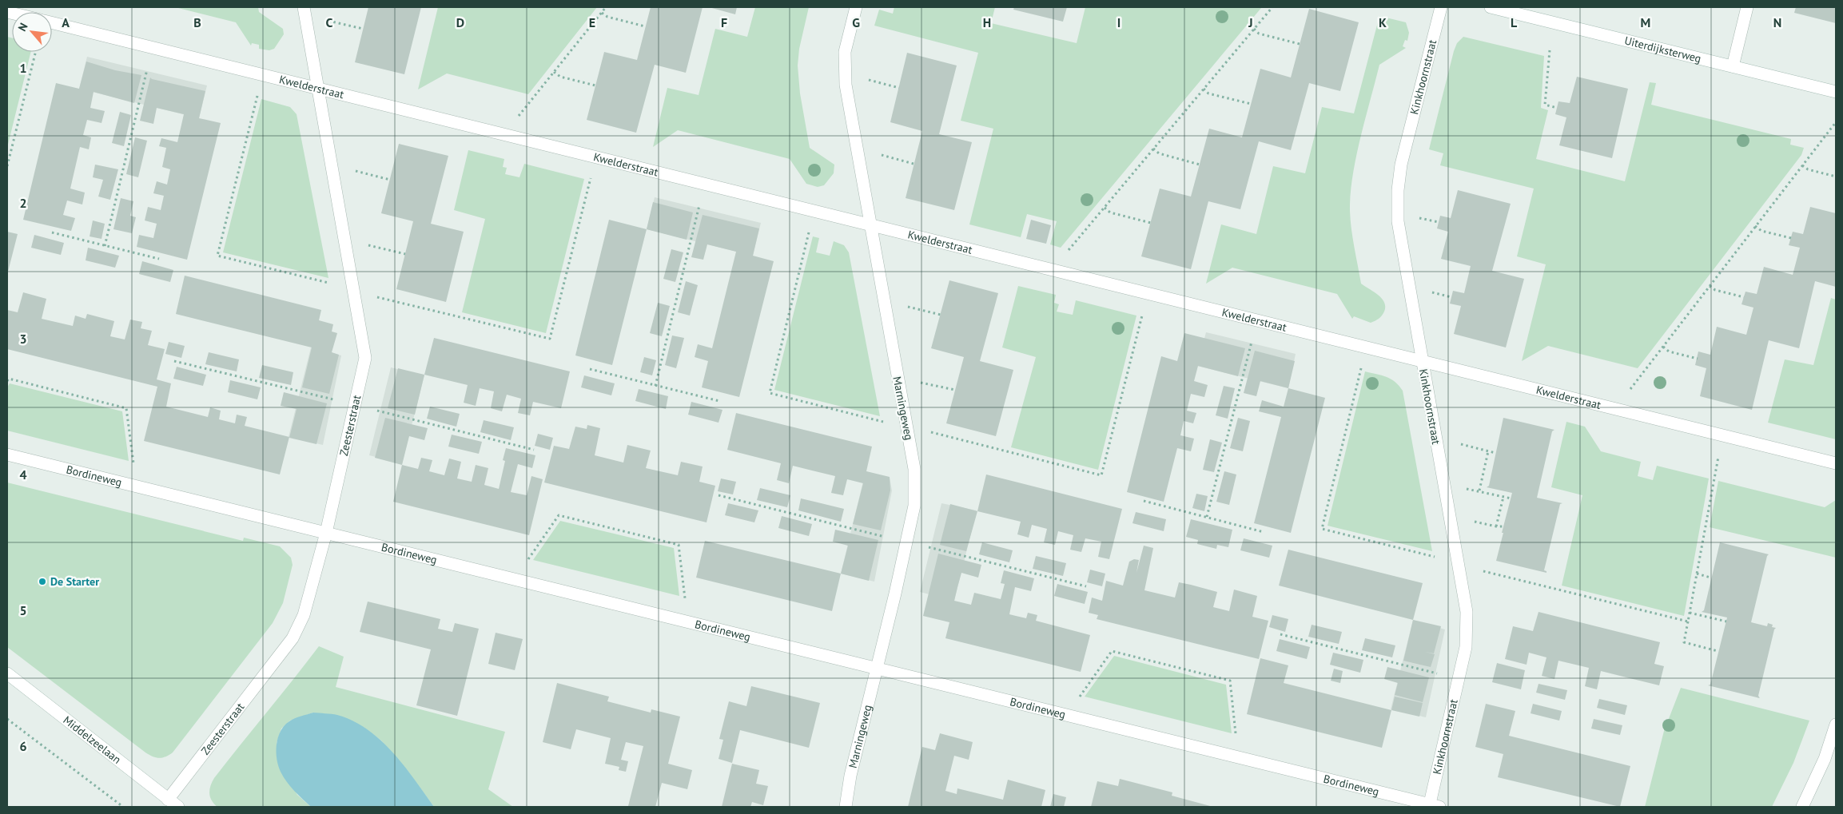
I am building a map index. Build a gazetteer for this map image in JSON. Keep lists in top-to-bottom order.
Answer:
{
  "streets": {
    "street": [
      "Uiterdijksterweg",
      "Kinkhoornstraat",
      "Kwelderstraat",
      "Marningeweg",
      "Zeesterstraat",
      "Bordineweg",
      "Middelzeelaan"
    ]
  },
  "crossings": [
    ["Kinkhoornstraat", "Kwelderstraat"],
    ["Kinkhoornstraat", "Bordineweg"],
    ["Kwelderstraat", "Marningeweg"],
    ["Kwelderstraat", "Zeesterstraat"],
    ["Marningeweg", "Bordineweg"],
    ["Zeesterstraat", "Bordineweg"],
    ["Zeesterstraat", "Middelzeelaan"]
  ],
  "places": ["De Starter"],
  "north": "top left",
  "grid": {
    "columns": [
      "A",
      "B",
      "C",
      "D",
      "E",
      "F",
      "G",
      "H",
      "I",
      "J",
      "K",
      "L",
      "M",
      "N"
    ],
    "rows": [
      "1",
      "2",
      "3",
      "4",
      "5",
      "6"
    ]
  }
}
